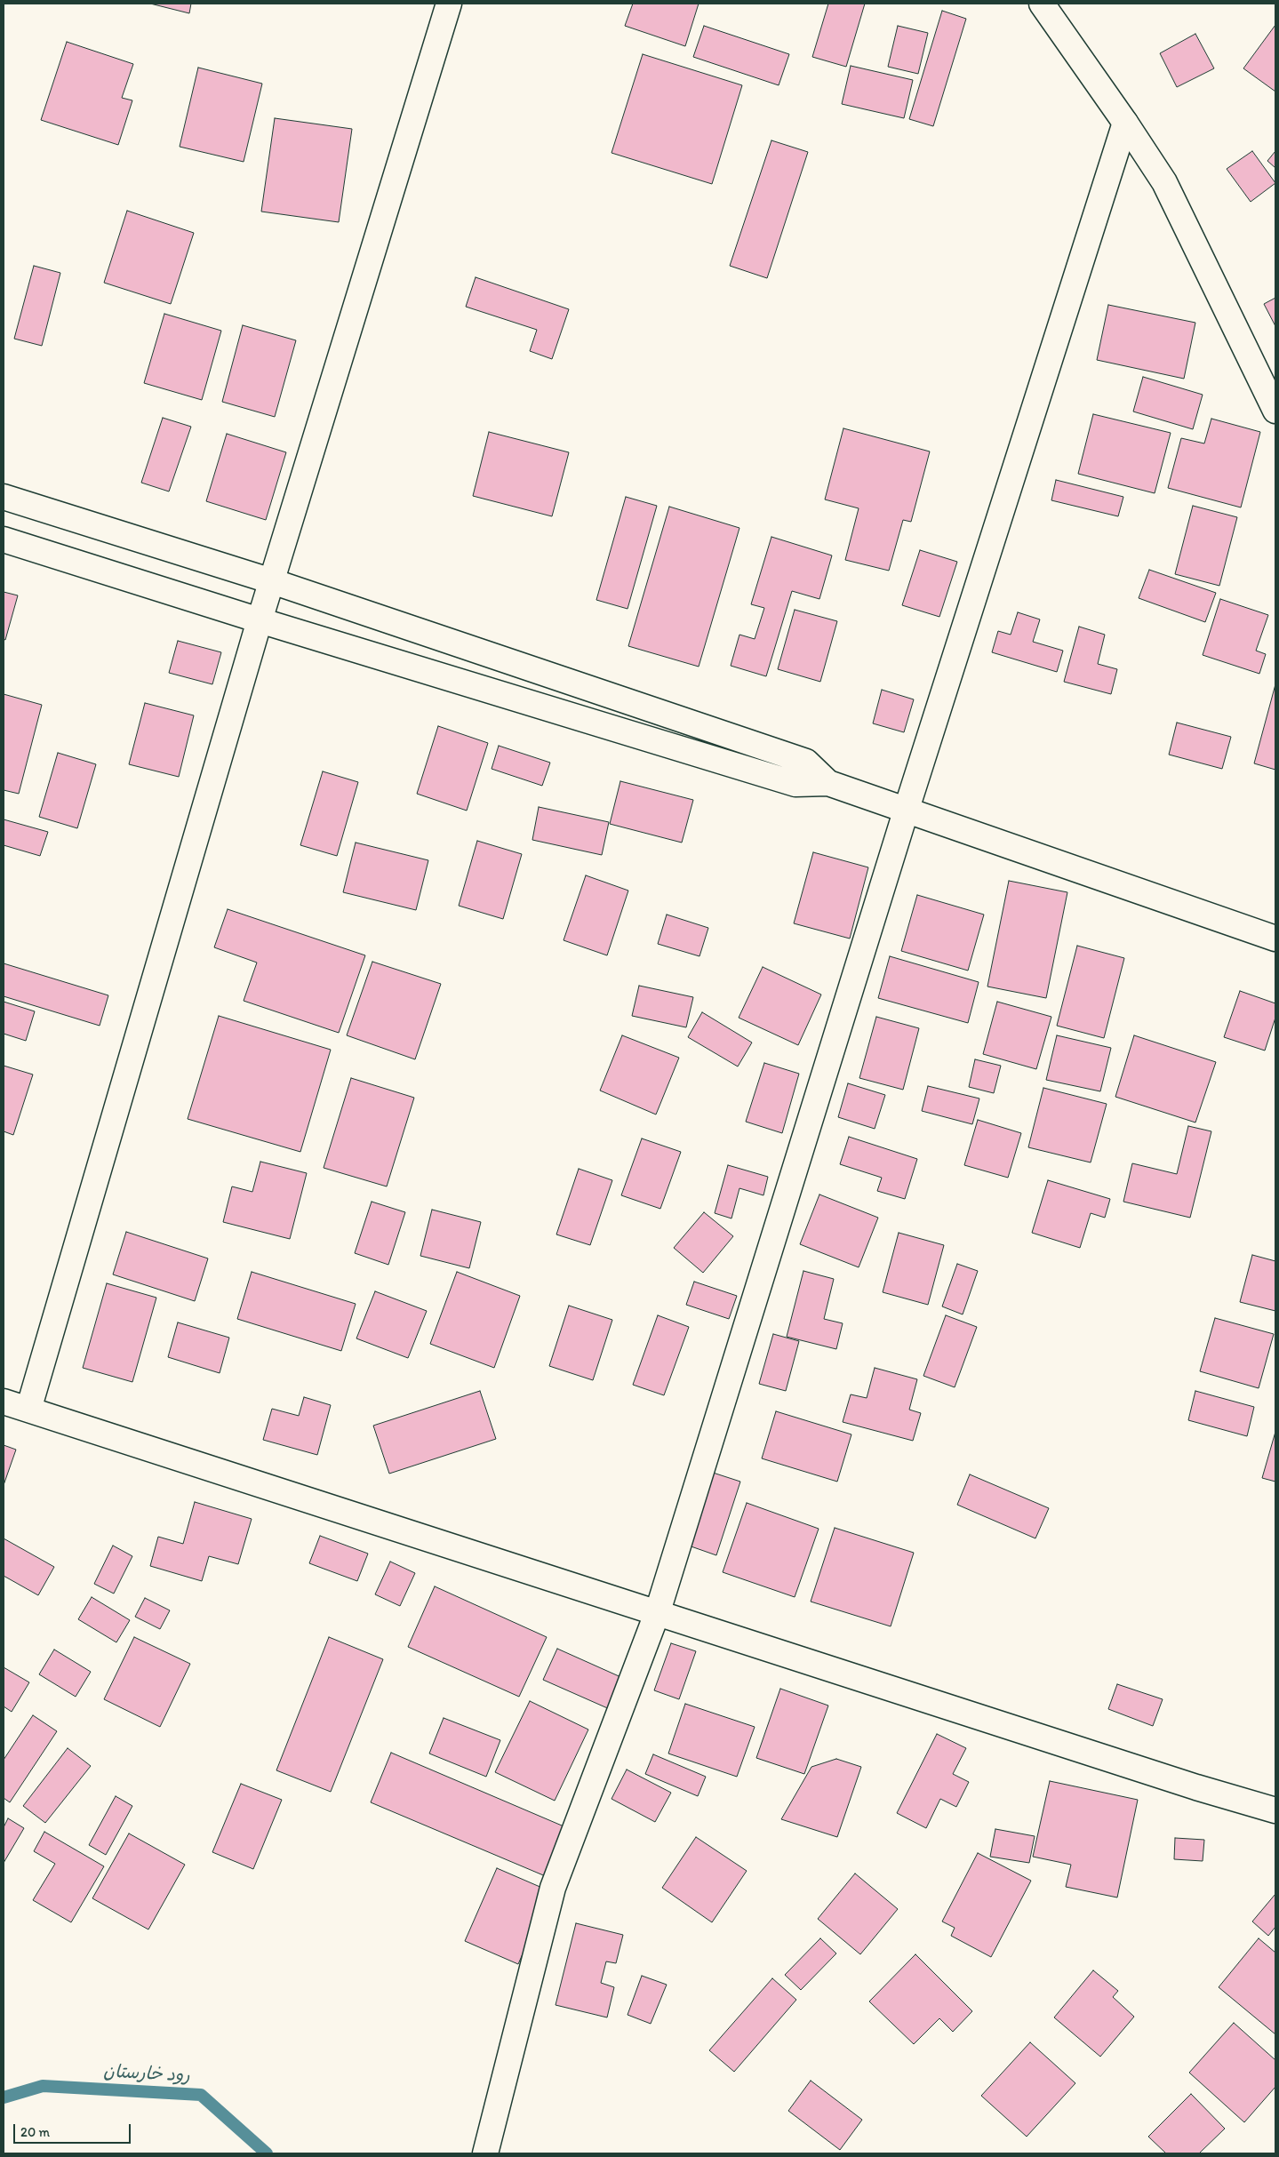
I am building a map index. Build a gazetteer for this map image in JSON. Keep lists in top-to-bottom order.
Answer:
{
  "water": ["رود خارستان"],
  "scale_bar": "20 m"
}
